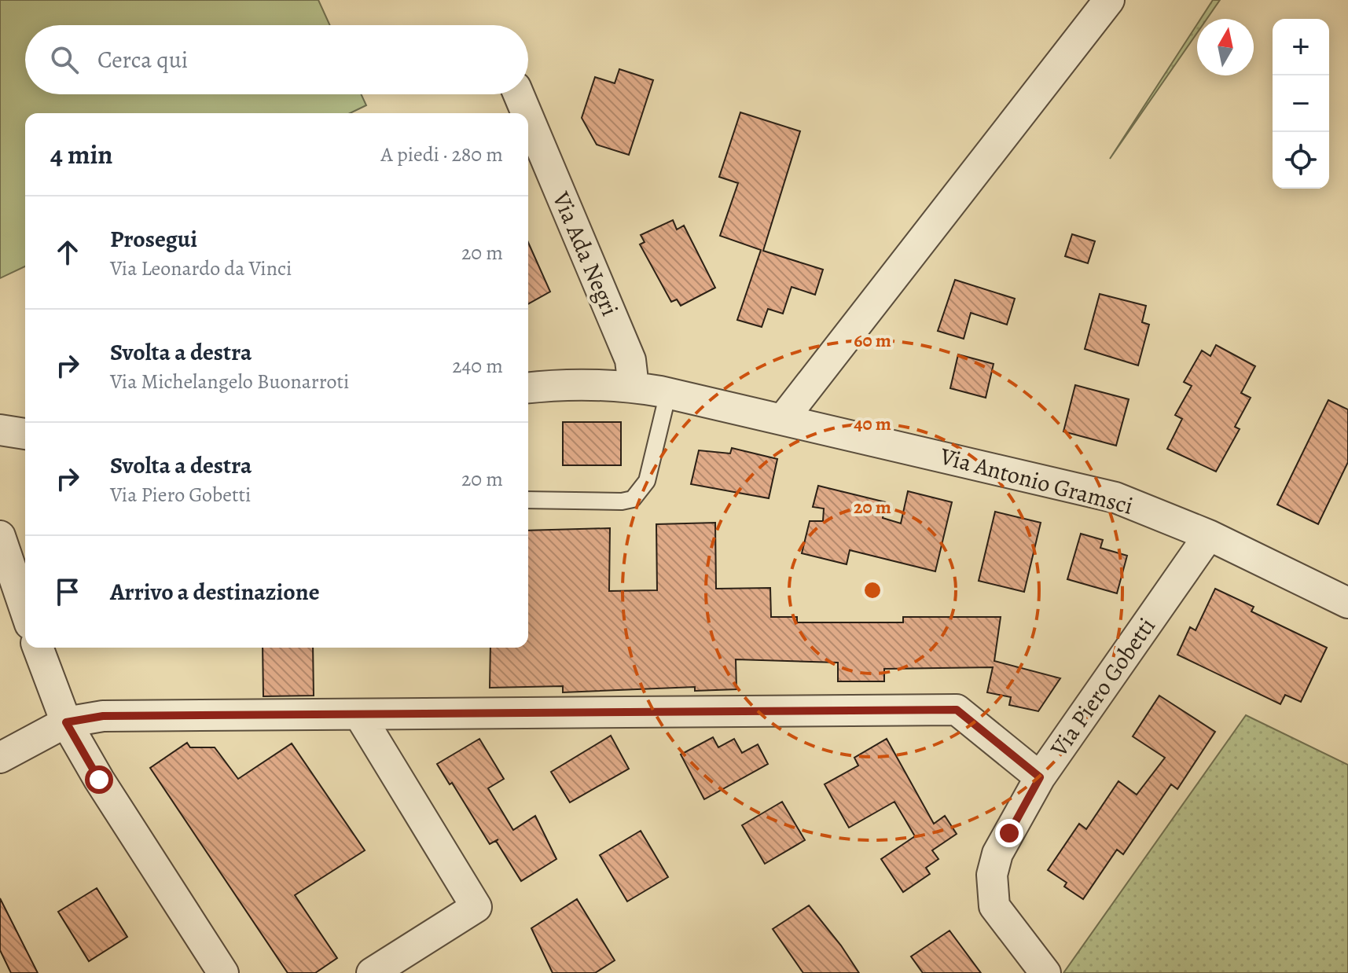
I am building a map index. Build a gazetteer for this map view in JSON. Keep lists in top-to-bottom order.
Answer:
{
  "streets": {
    "street": ["Via Ada Negri", "Via Antonio Gramsci", "Via Piero Gobetti"]
  },
  "crossings": [
    ["Via Ada Negri", "Via Antonio Gramsci"],
    ["Via Antonio Gramsci", "Via Piero Gobetti"]
  ],
  "north": "top",
  "page": {
    "map_buttons": ["+", "−"],
    "search": "Cerca qui",
    "heading": ["4 min", "A piedi · 280 m"],
    "list": [
      ["Prosegui", "Via Leonardo da Vinci", "20 m"],
      ["Svolta a destra", "Via Michelangelo Buonarroti", "240 m"],
      ["Svolta a destra", "Via Piero Gobetti", "20 m"],
      "Arrivo a destinazione"
    ]
  },
  "rings": ["60 m", "40 m", "20 m"]
}
